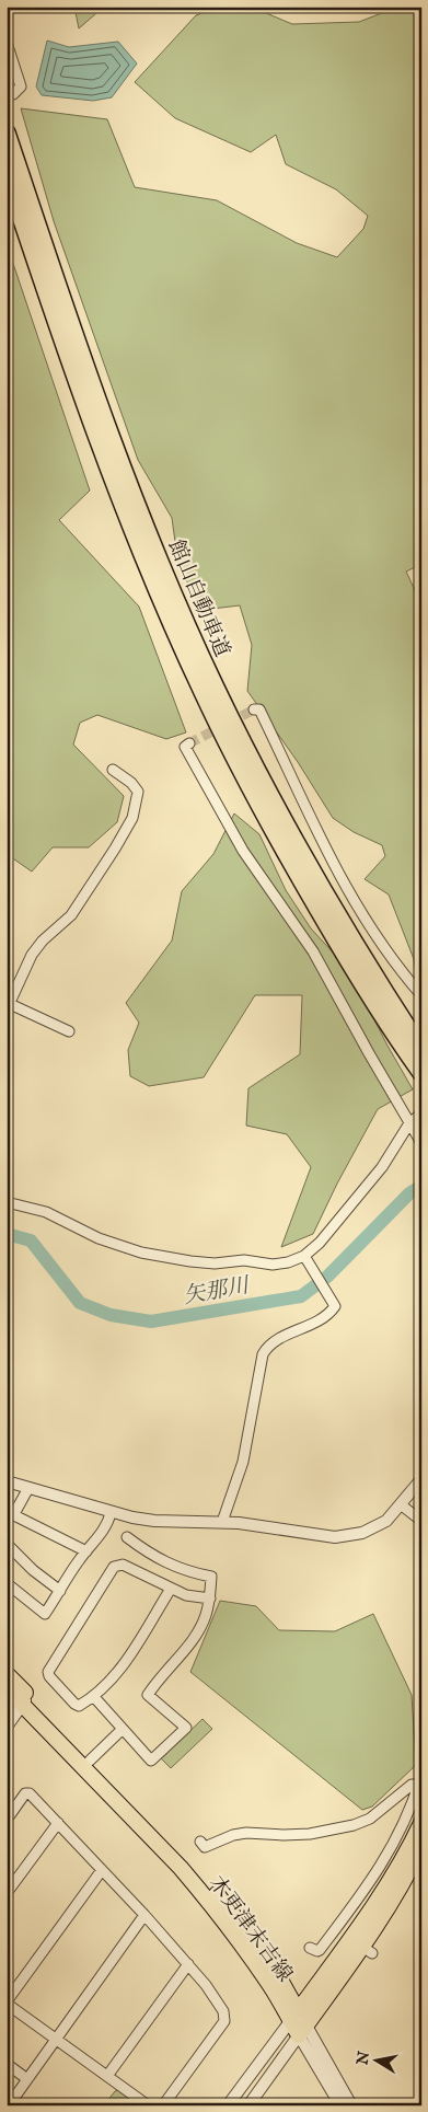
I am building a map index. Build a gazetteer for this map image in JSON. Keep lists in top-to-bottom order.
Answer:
{
  "streets": {
    "highway": ["館山自動車道"],
    "main road": ["木更津末吉線"]
  },
  "water": ["矢那川"],
  "north": "left"
}
